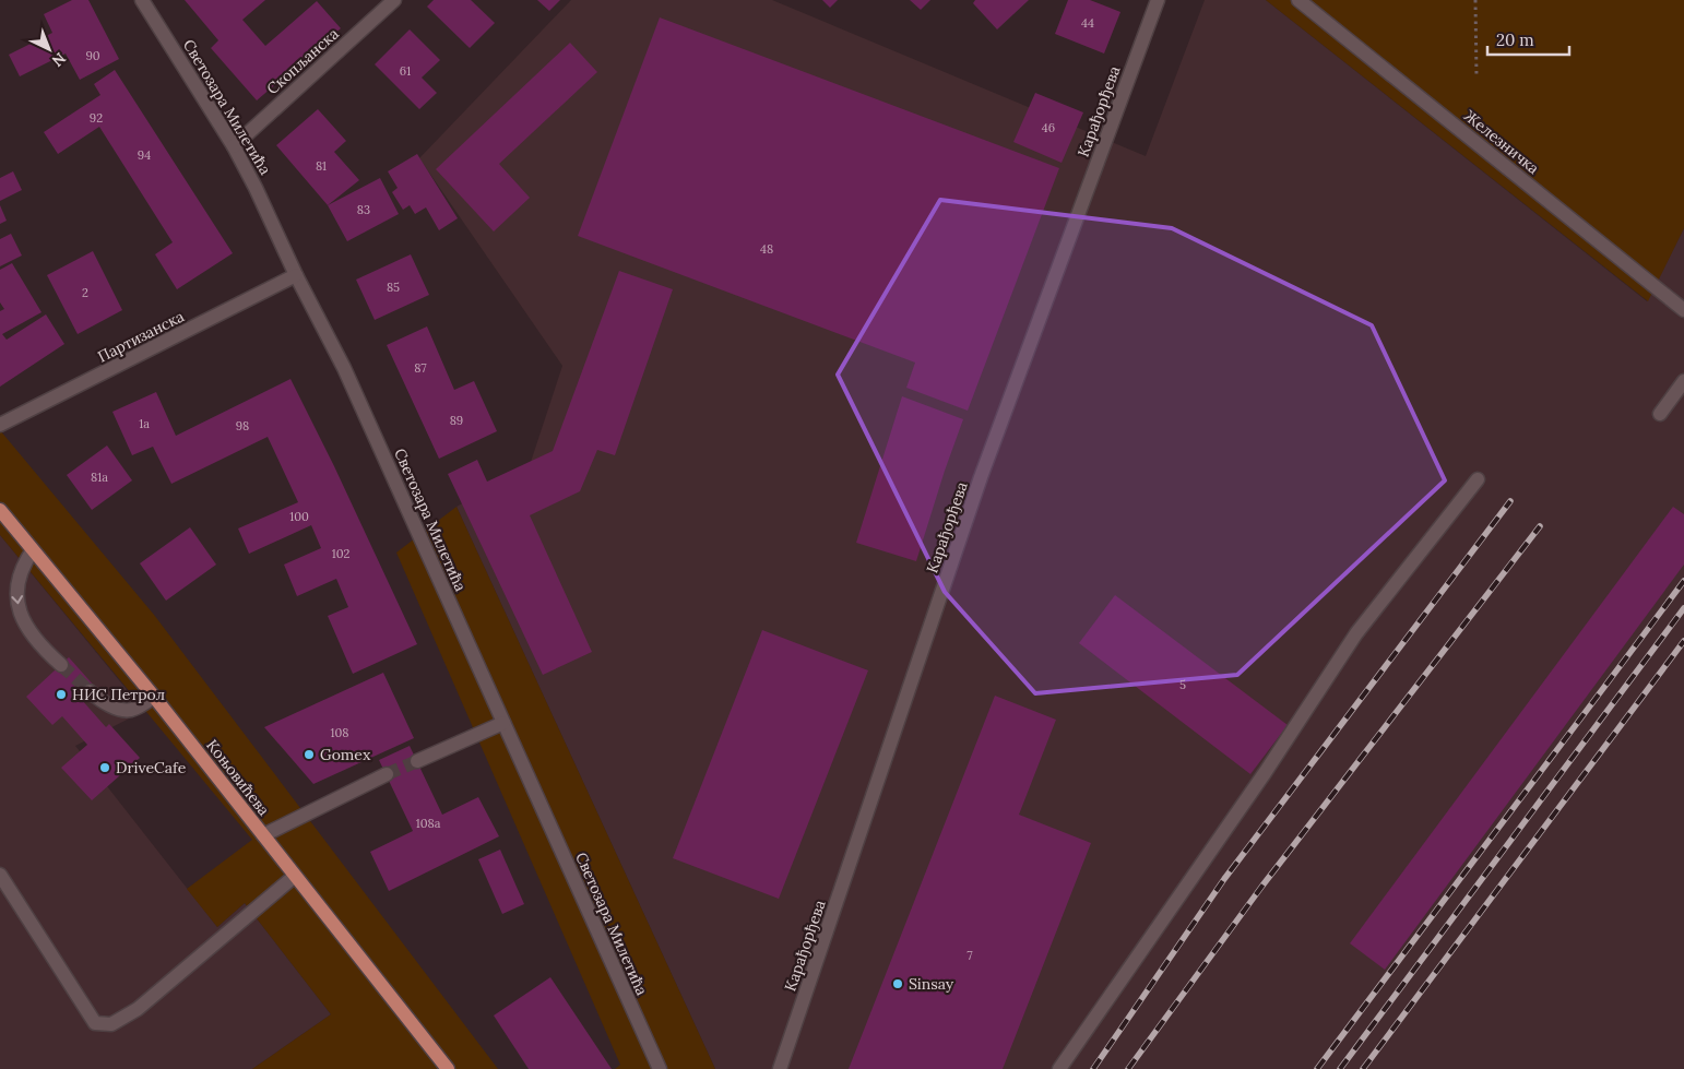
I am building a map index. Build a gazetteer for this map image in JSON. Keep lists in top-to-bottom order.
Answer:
{
  "streets": {
    "main road": ["Коњовићева"],
    "street": [
      "Скопљанска",
      "Светозара Милетића",
      "Карађорђева",
      "Железничка",
      "Партизанска"
    ]
  },
  "crossings": [
    ["Скопљанска", "Светозара Милетића"],
    ["Светозара Милетића", "Партизанска"]
  ],
  "places": [
    "НИС Петрол",
    "Gomex",
    "DriveCafe",
    "Sinsay"
  ],
  "house_numbers": [
    "44",
    "90",
    "61",
    "92",
    "46",
    "94",
    "81",
    "83",
    "48",
    "85",
    "2",
    "87",
    "89",
    "1a",
    "98",
    "81a",
    "100",
    "102",
    "5",
    "108",
    "108a",
    "7"
  ],
  "scale_bar": "20 m",
  "north": "bottom right"
}
